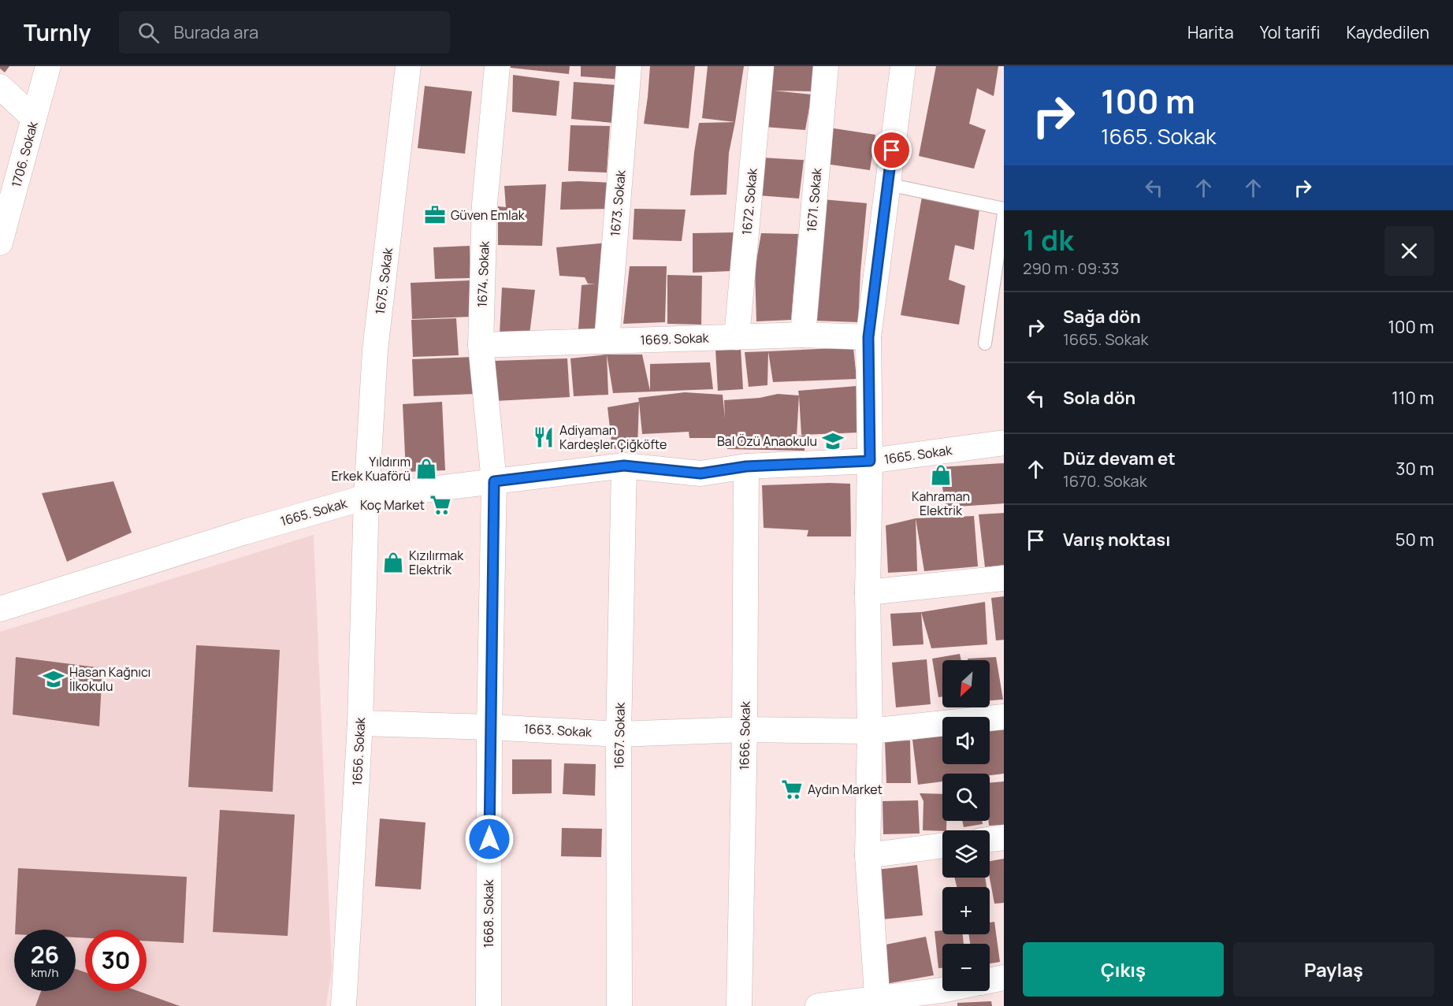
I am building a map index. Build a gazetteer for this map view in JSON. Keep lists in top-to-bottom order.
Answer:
{
  "streets": {
    "street": [
      "1706. Sokak",
      "1671. Sokak",
      "1672. Sokak",
      "1673. Sokak",
      "1674. Sokak",
      "1675. Sokak",
      "1669. Sokak",
      "1665. Sokak",
      "1663. Sokak",
      "1667. Sokak",
      "1666. Sokak",
      "1656. Sokak",
      "1668. Sokak"
    ]
  },
  "crossings": [
    ["1671. Sokak", "1669. Sokak"],
    ["1672. Sokak", "1669. Sokak"],
    ["1673. Sokak", "1669. Sokak"],
    ["1674. Sokak", "1669. Sokak"],
    ["1674. Sokak", "1665. Sokak"],
    ["1674. Sokak", "1668. Sokak"],
    ["1675. Sokak", "1665. Sokak"],
    ["1675. Sokak", "1656. Sokak"],
    ["1665. Sokak", "1667. Sokak"],
    ["1665. Sokak", "1666. Sokak"],
    ["1665. Sokak", "1656. Sokak"],
    ["1665. Sokak", "1668. Sokak"],
    ["1663. Sokak", "1667. Sokak"],
    ["1663. Sokak", "1666. Sokak"],
    ["1663. Sokak", "1656. Sokak"],
    ["1663. Sokak", "1668. Sokak"]
  ],
  "places": {
    "office": ["Güven Emlak"],
    "restaurant": ["Adiyaman Kardeşler Çiğköfte"],
    "school or university": ["Bal Özü Anaokulu", "Hasan Kağnıcı İlkokulu"],
    "shop": ["Yıldırım Erkek Kuaförü", "Kahraman Elektrik", "Kızılırmak Elektrik"],
    "supermarket": ["Koç Market", "Aydın Market"]
  },
  "north": "bottom left",
  "page": {
    "header": "Turnly",
    "search": "Burada ara",
    "nav": ["Harita", "Yol tarifi", "Kaydedilen"],
    "turn": ["100 m", "1665. Sokak"],
    "heading": ["1 dk", "290 m · 09:33"],
    "list": [
      {
        "name": "Sağa dön",
        "note": "1665. Sokak",
        "value": "100 m"
      },
      {
        "name": "Sola dön",
        "value": "110 m"
      },
      {
        "name": "Düz devam et",
        "note": "1670. Sokak",
        "value": "30 m"
      },
      {
        "name": "Varış noktası",
        "value": "50 m"
      }
    ],
    "map_buttons": ["+", "−"],
    "speed": "26 km/h",
    "limit": "30",
    "buttons": ["Çıkış", "Paylaş"]
  }
}
